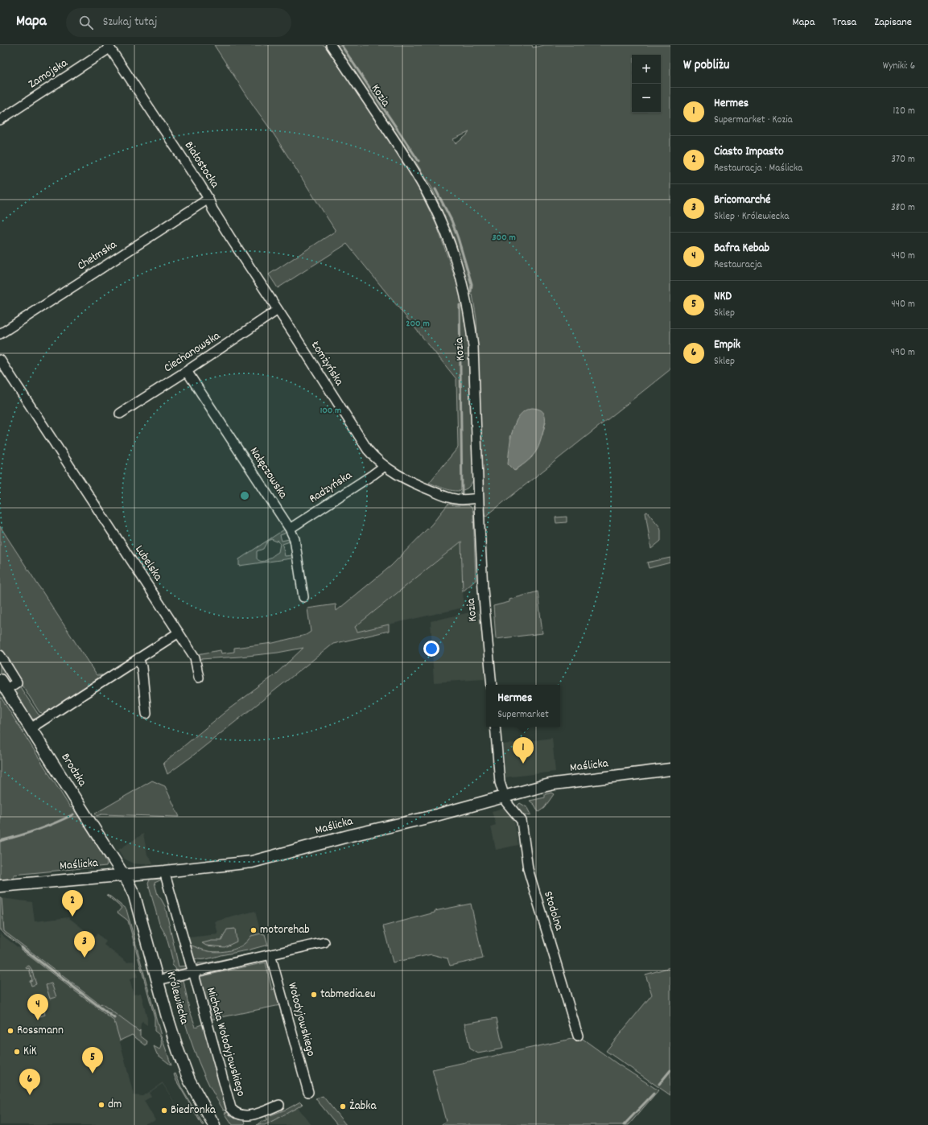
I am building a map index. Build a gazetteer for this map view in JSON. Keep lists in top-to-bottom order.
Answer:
{
  "streets": {
    "street": [
      "Zamojska",
      "Kozia",
      "Białostocka",
      "Chełmska",
      "Ciechanowska",
      "Łomżyńska",
      "Nałęczowska",
      "Radzyńska",
      "Lubelska",
      "Maślicka",
      "Brodzka",
      "Stodolna",
      "Królewiecka",
      "Wołodyjowskiego",
      "Michała Wołodyjowskiego"
    ]
  },
  "crossings": [
    ["Zamojska", "Białostocka"],
    ["Kozia", "Łomżyńska"],
    ["Białostocka", "Chełmska"],
    ["Białostocka", "Łomżyńska"],
    ["Ciechanowska", "Łomżyńska"],
    ["Ciechanowska", "Nałęczowska"],
    ["Łomżyńska", "Radzyńska"],
    ["Nałęczowska", "Radzyńska"],
    ["Maślicka", "Brodzka"],
    ["Maślicka", "Stodolna"],
    ["Maślicka", "Królewiecka"],
    ["Maślicka", "Michała Wołodyjowskiego"],
    ["Brodzka", "Królewiecka"]
  ],
  "places": [
    "motorehab",
    "tabmedia.eu",
    "Rossmann",
    "KiK",
    "dm",
    "Żabka",
    "Biedronka"
  ],
  "page": {
    "header": "Mapa",
    "search": "Szukaj tutaj",
    "nav": ["Mapa", "Trasa", "Zapisane"],
    "heading": ["W pobliżu", "Wyniki: 6"],
    "map_buttons": ["+", "−"],
    "list": [
      {
        "mark": "1",
        "name": "Hermes",
        "note": "Supermarket · Kozia",
        "value": "120 m"
      },
      {
        "mark": "2",
        "name": "Ciasto Impasto",
        "note": "Restauracja · Maślicka",
        "value": "370 m"
      },
      {
        "mark": "3",
        "name": "Bricomarché",
        "note": "Sklep · Królewiecka",
        "value": "380 m"
      },
      {
        "mark": "4",
        "name": "Bafra Kebab",
        "note": "Restauracja",
        "value": "440 m"
      },
      {
        "mark": "5",
        "name": "NKD",
        "note": "Sklep",
        "value": "440 m"
      },
      {
        "mark": "6",
        "name": "Empik",
        "note": "Sklep",
        "value": "490 m"
      }
    ],
    "popup": ["Hermes", "Supermarket"],
    "pins": [
      "1",
      "2",
      "3",
      "4",
      "5",
      "6"
    ]
  },
  "rings": ["300 m", "200 m", "100 m"]
}
